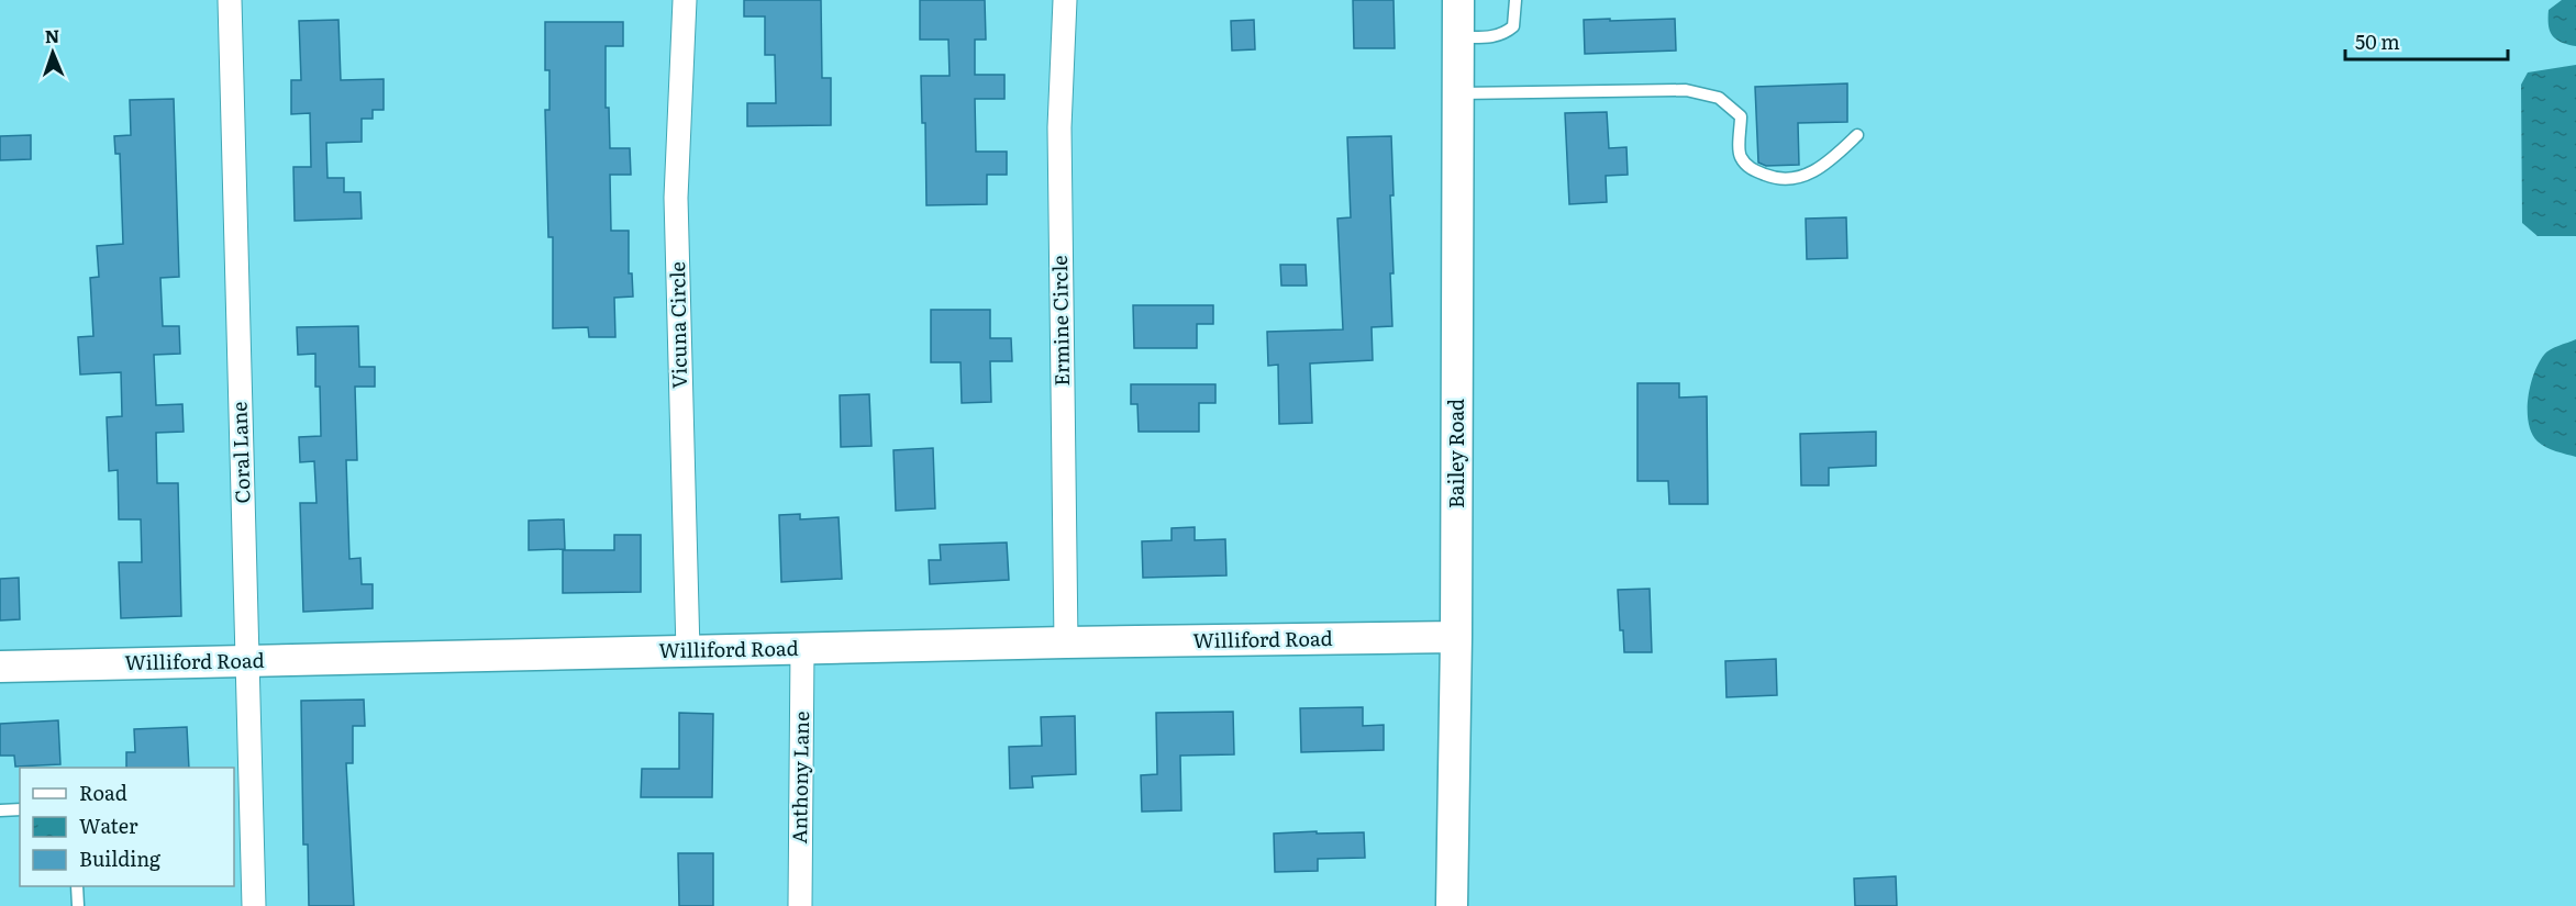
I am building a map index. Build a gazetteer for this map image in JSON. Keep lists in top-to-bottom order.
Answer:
{
  "streets": {
    "street": [
      "Ermine Circle",
      "Vicuna Circle",
      "Coral Lane",
      "Bailey Road",
      "Williford Road",
      "Anthony Lane"
    ]
  },
  "crossings": [
    ["Ermine Circle", "Williford Road"],
    ["Vicuna Circle", "Williford Road"],
    ["Coral Lane", "Williford Road"],
    ["Bailey Road", "Williford Road"],
    ["Williford Road", "Anthony Lane"]
  ],
  "legend": ["Road", "Water", "Building"],
  "scale_bar": "50 m",
  "north": "top"
}
